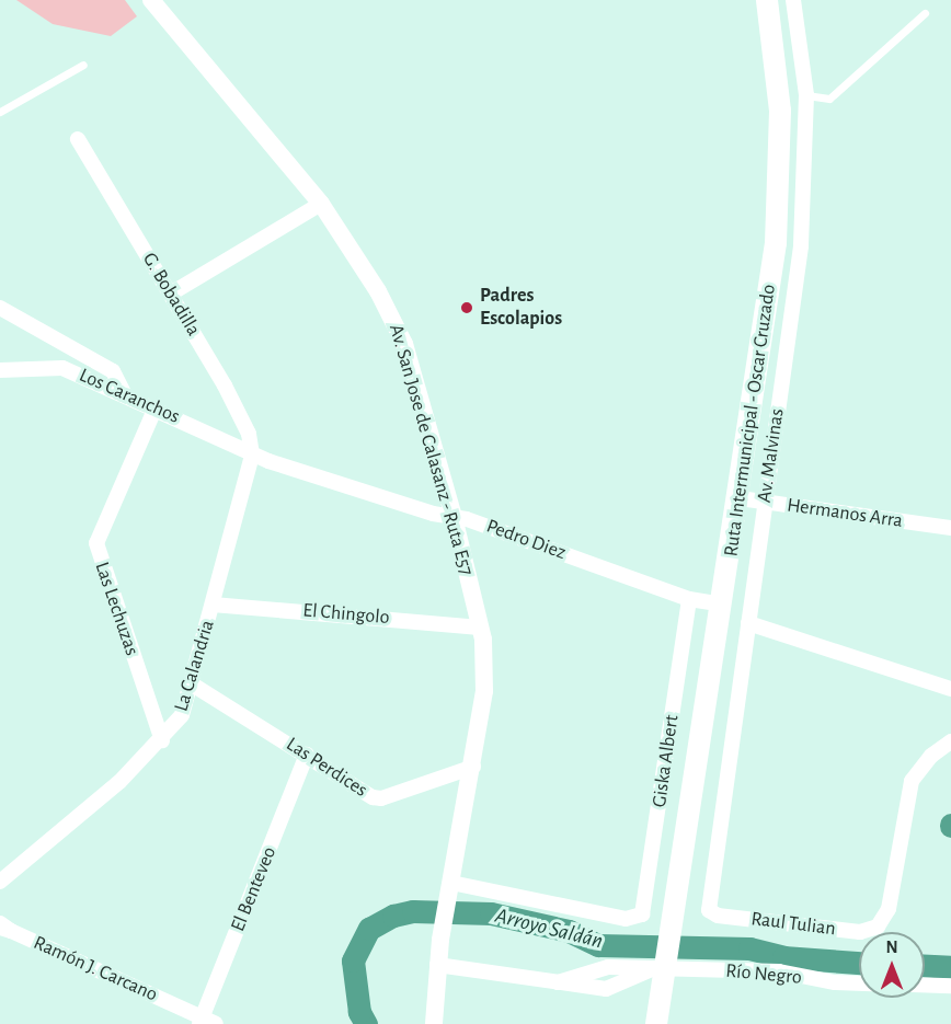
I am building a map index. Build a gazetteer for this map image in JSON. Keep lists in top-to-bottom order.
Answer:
{
  "streets": {
    "main road": ["Ruta Intermunicipal - Oscar Cruzado"],
    "street": [
      "G. Bobadilla",
      "Los Caranchos",
      "Av. San Jose de Calasanz - Ruta E57",
      "Av. Malvinas",
      "Hermanos Arra",
      "Pedro Diez",
      "Las Lechuzas",
      "El Chingolo",
      "La Calandria",
      "Giska Albert",
      "Las Perdices",
      "El Benteveo",
      "Raul Tulian",
      "Ramón J. Carcano",
      "Río Negro"
    ]
  },
  "crossings": [
    ["G. Bobadilla", "Los Caranchos"],
    ["G. Bobadilla", "Pedro Diez"],
    ["G. Bobadilla", "La Calandria"],
    ["Los Caranchos", "Pedro Diez"],
    ["Los Caranchos", "Las Lechuzas"],
    ["Los Caranchos", "La Calandria"],
    ["Ruta Intermunicipal - Oscar Cruzado", "Hermanos Arra"],
    ["Ruta Intermunicipal - Oscar Cruzado", "Pedro Diez"],
    ["Ruta Intermunicipal - Oscar Cruzado", "Río Negro"],
    ["Av. San Jose de Calasanz - Ruta E57", "Pedro Diez"],
    ["Av. San Jose de Calasanz - Ruta E57", "El Chingolo"],
    ["Av. San Jose de Calasanz - Ruta E57", "Giska Albert"],
    ["Av. San Jose de Calasanz - Ruta E57", "Las Perdices"],
    ["Av. San Jose de Calasanz - Ruta E57", "Río Negro"],
    ["Av. Malvinas", "Hermanos Arra"],
    ["Av. Malvinas", "Raul Tulian"],
    ["Pedro Diez", "La Calandria"],
    ["Pedro Diez", "Giska Albert"],
    ["Las Lechuzas", "La Calandria"],
    ["El Chingolo", "La Calandria"],
    ["La Calandria", "Las Perdices"],
    ["Las Perdices", "El Benteveo"],
    ["El Benteveo", "Ramón J. Carcano"]
  ],
  "water": ["Arroyo Saldán"],
  "places": ["Padres Escolapios"],
  "north": "top"
}
